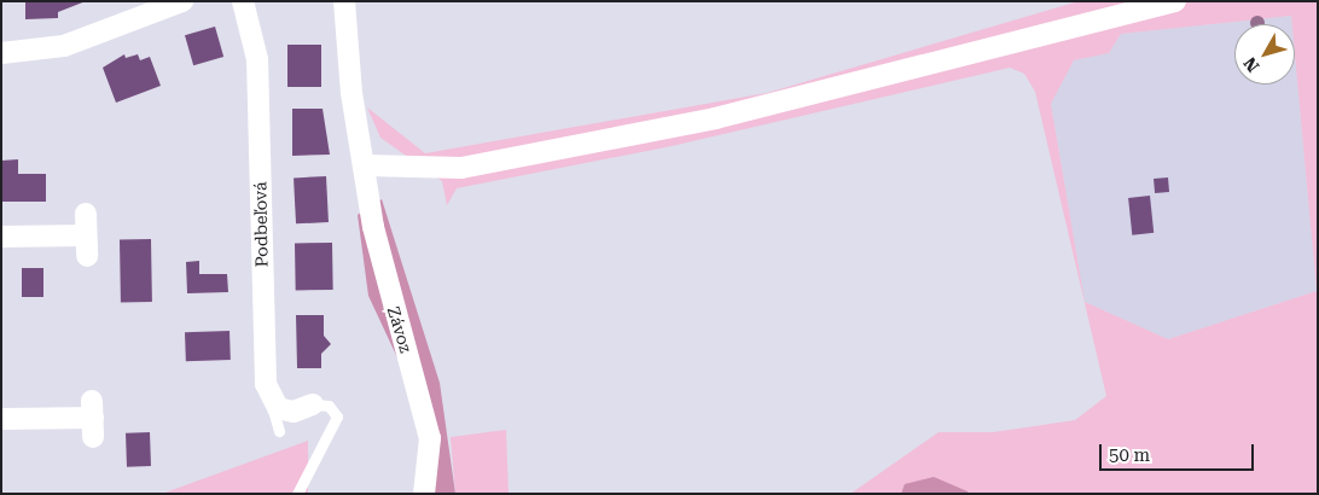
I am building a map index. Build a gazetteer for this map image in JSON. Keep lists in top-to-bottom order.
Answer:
{
  "streets": {
    "street": ["Podbeľová", "Závoz"]
  },
  "scale_bar": "50 m",
  "north": "bottom left"
}
